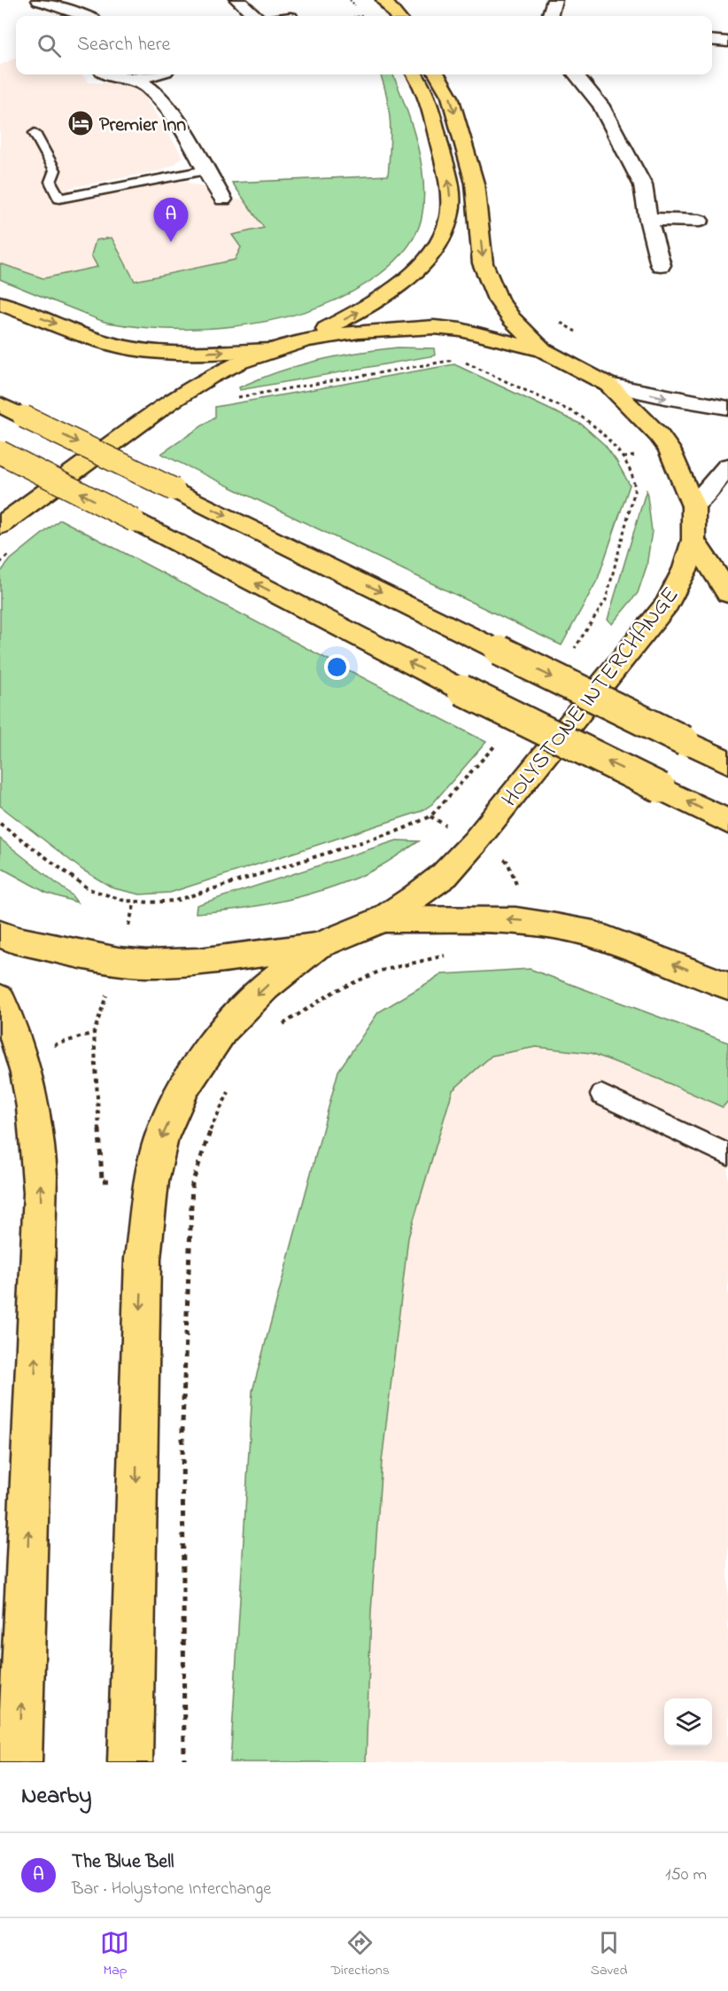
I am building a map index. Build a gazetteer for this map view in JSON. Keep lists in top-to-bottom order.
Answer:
{
  "streets": {
    "main road": ["HOLYSTONE INTERCHANGE"]
  },
  "places": {
    "hotel": ["Premier Inn"]
  },
  "page": {
    "search": "Search here",
    "pins": "A",
    "heading": "Nearby",
    "list": [
      {
        "mark": "A",
        "name": "The Blue Bell",
        "note": "Bar · Holystone Interchange",
        "value": "150 m"
      }
    ],
    "nav": ["Map", "Directions", "Saved"]
  }
}
